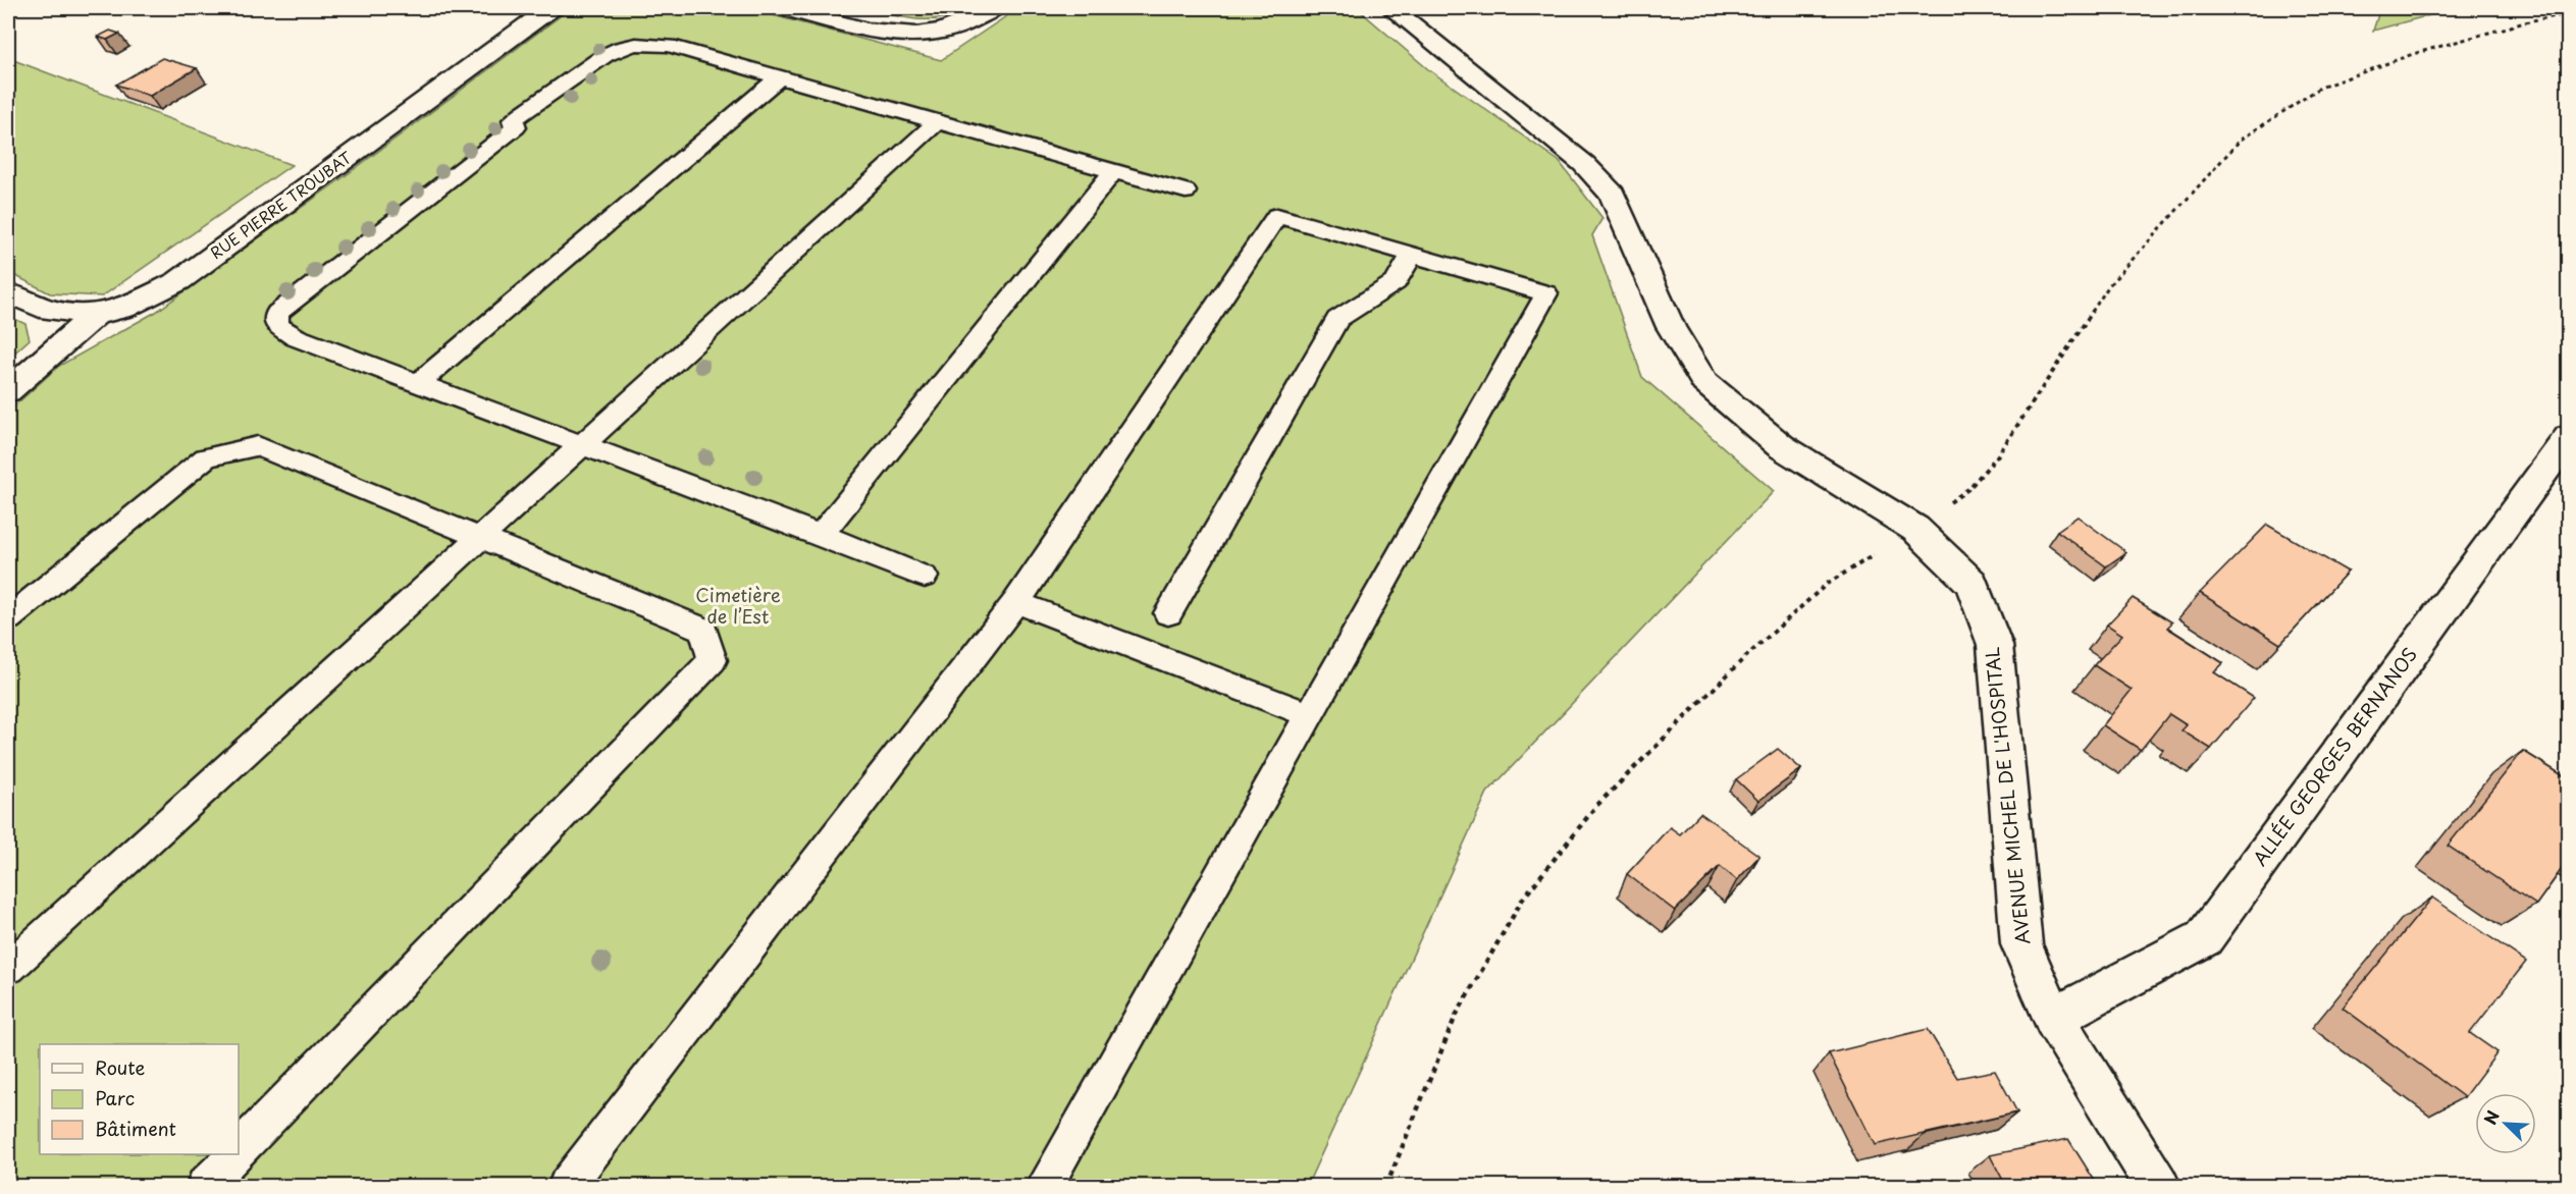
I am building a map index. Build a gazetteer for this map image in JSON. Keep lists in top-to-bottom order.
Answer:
{
  "streets": {
    "street": ["RUE PIERRE TROUBAT", "ALLÉE GEORGES BERNANOS", "AVENUE MICHEL DE L'HOSPITAL"]
  },
  "crossings": [
    ["ALLÉE GEORGES BERNANOS", "AVENUE MICHEL DE L'HOSPITAL"]
  ],
  "parks": ["Cimetière de l’Est"],
  "legend": ["Route", "Parc", "Bâtiment"],
  "north": "top left"
}
